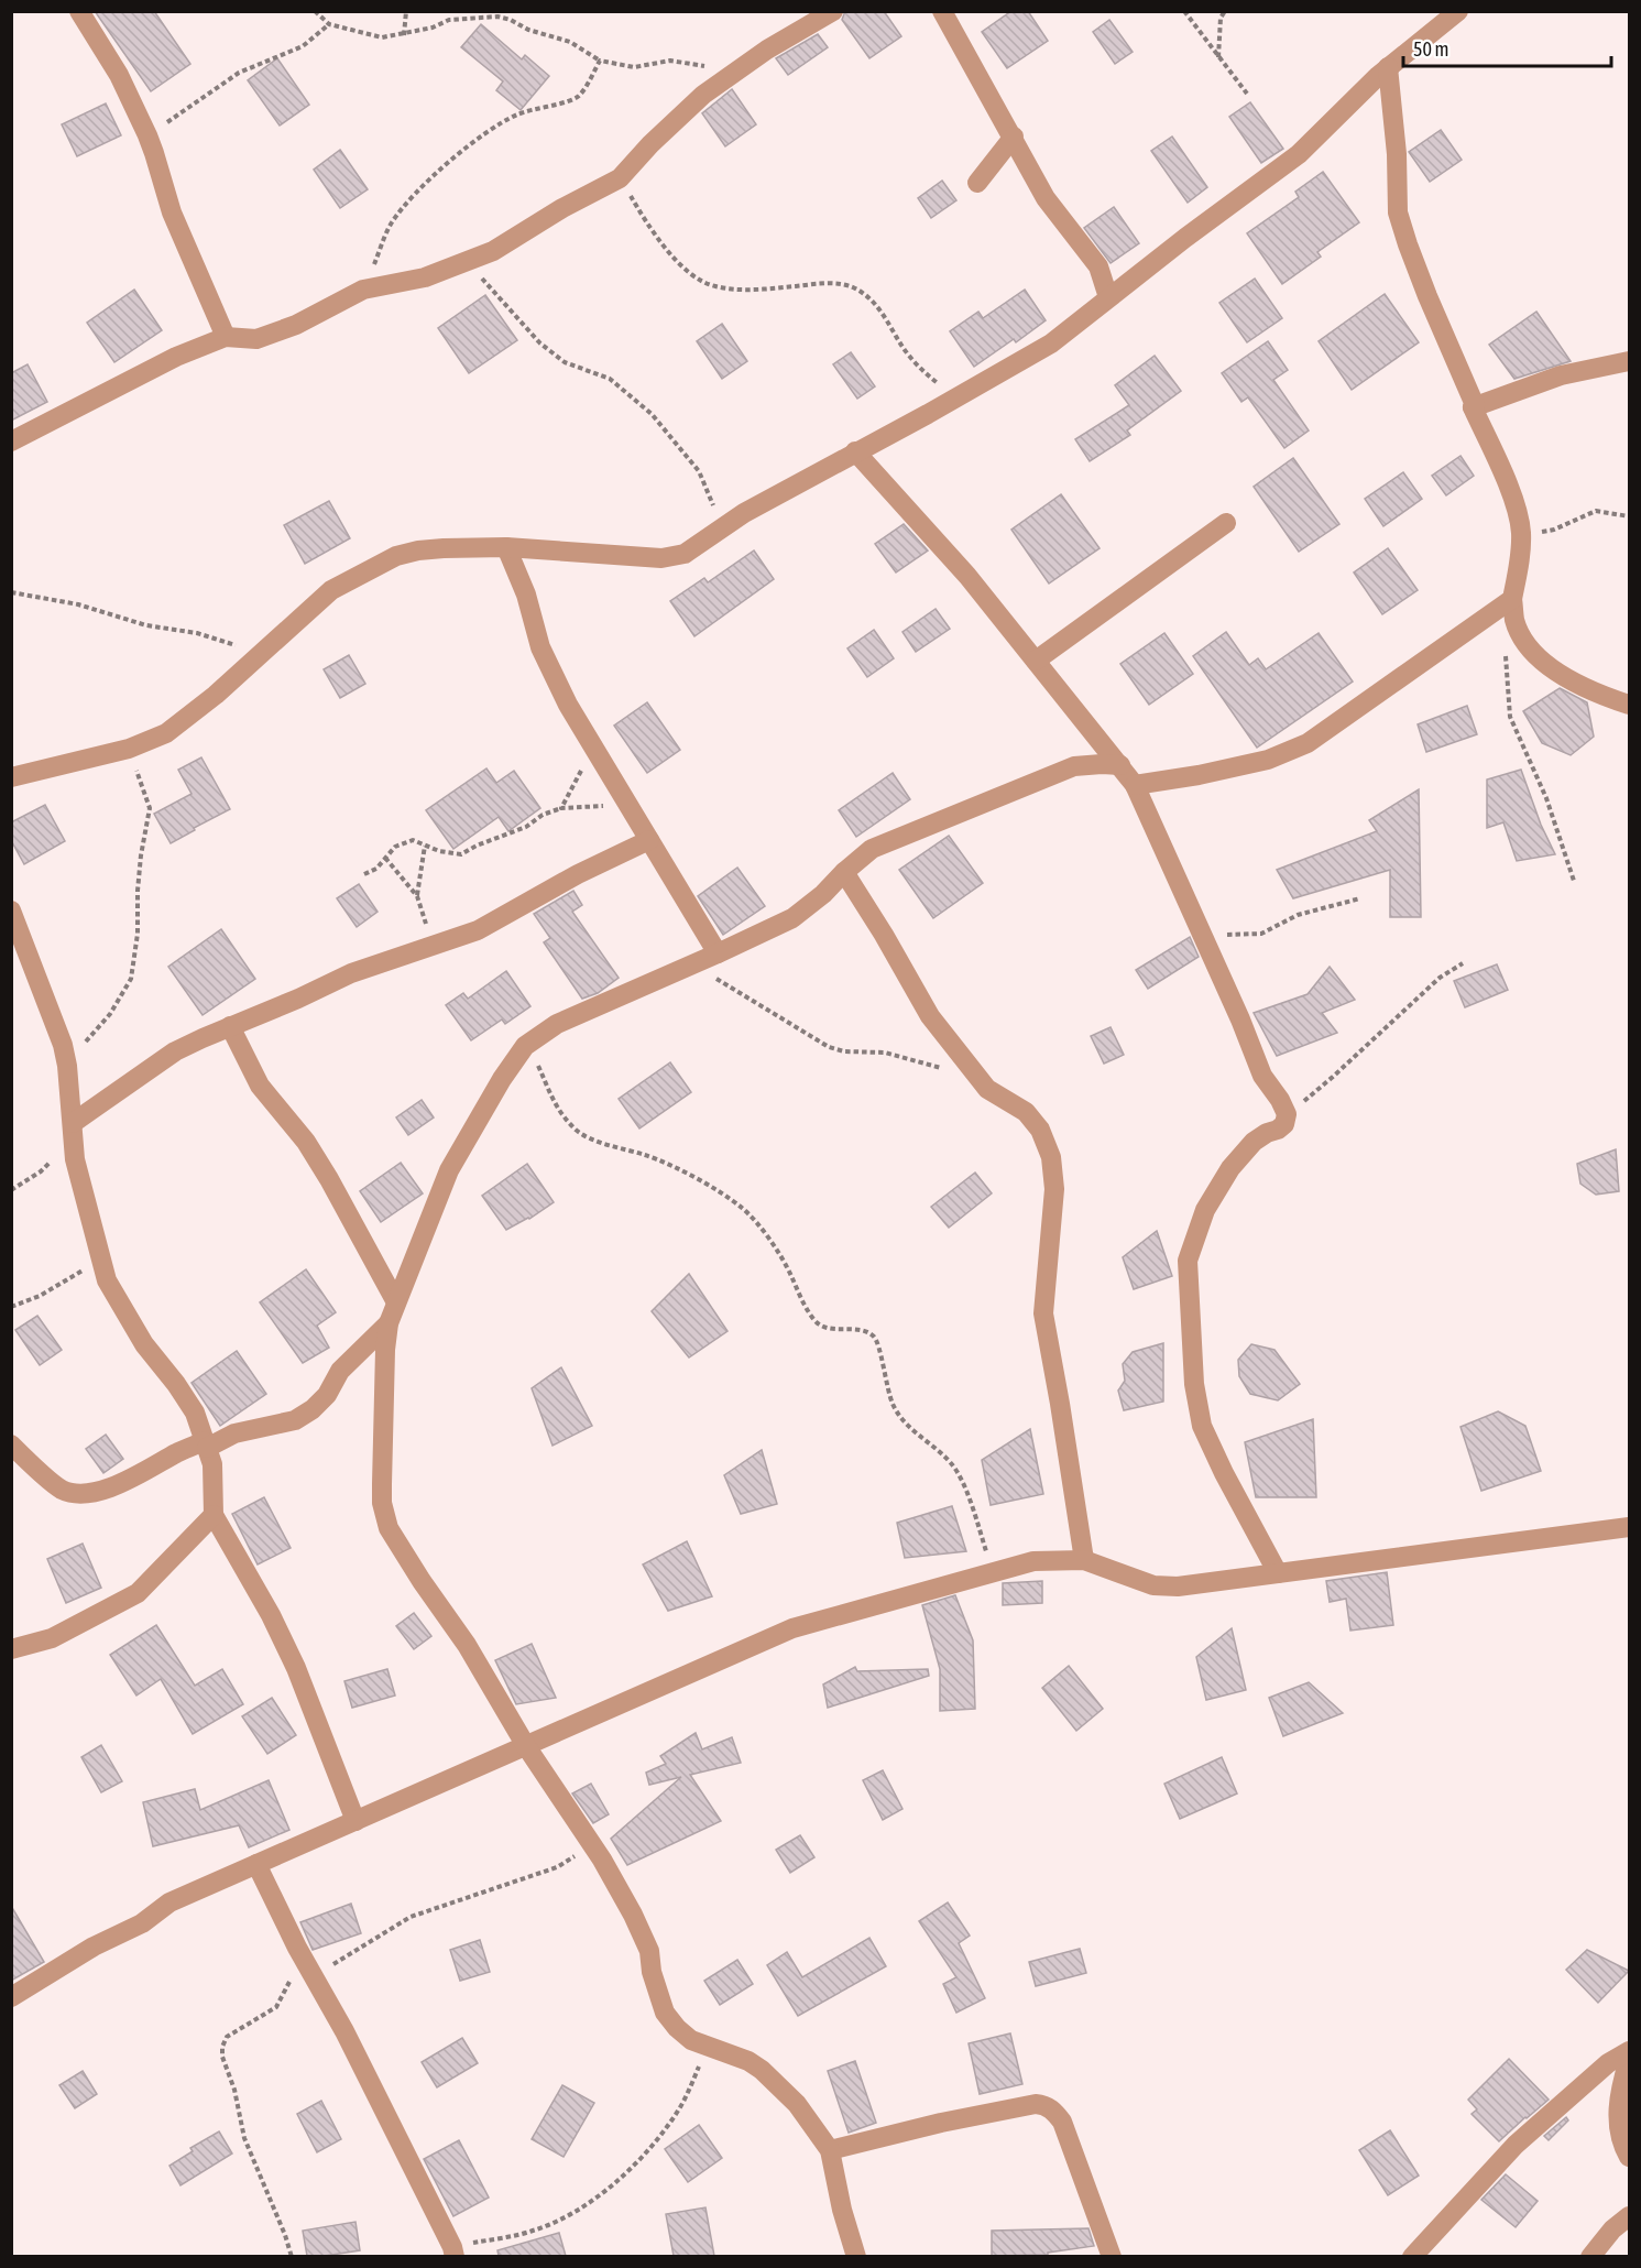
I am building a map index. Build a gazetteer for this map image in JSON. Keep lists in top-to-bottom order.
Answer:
{
  "scale_bar": "50 m"
}
